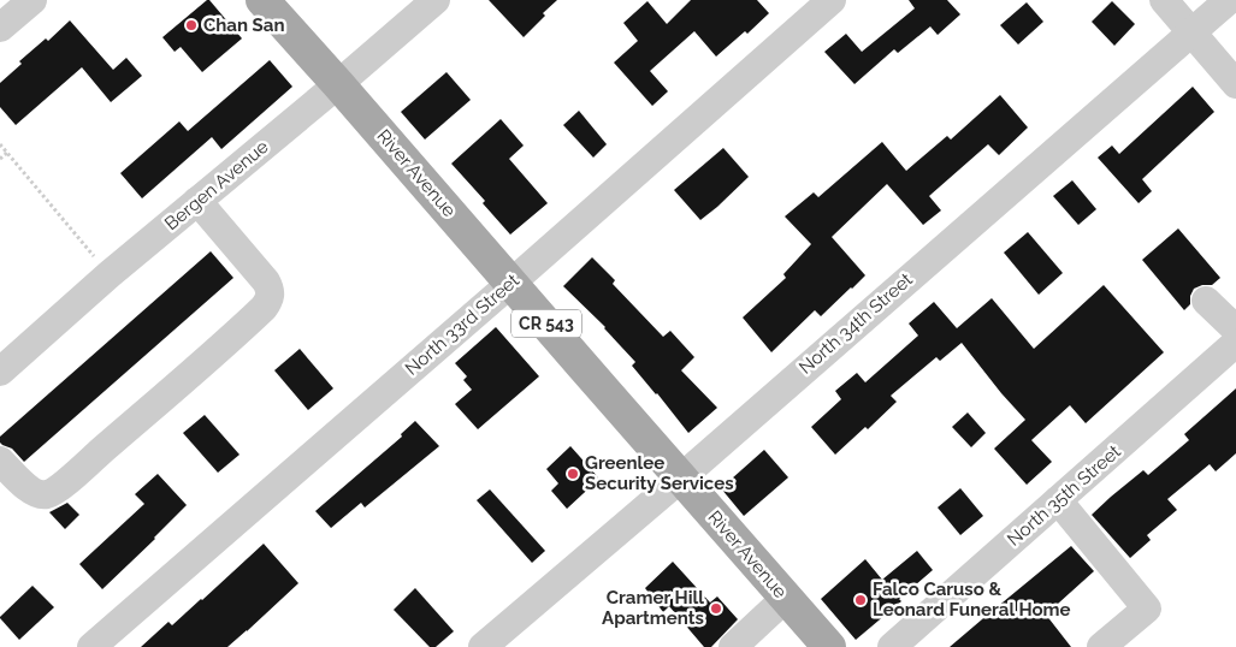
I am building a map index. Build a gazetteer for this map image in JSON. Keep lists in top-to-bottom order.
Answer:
{
  "streets": {
    "main road": ["River Avenue", "CR 543"],
    "street": [
      "Bergen Avenue",
      "North 34th Street",
      "North 33rd Street",
      "North 35th Street"
    ]
  },
  "crossings": [
    ["River Avenue", "Bergen Avenue"],
    ["River Avenue", "North 34th Street"],
    ["River Avenue", "North 33rd Street"]
  ],
  "places": [
    "Chan San",
    "Greenlee Security Services",
    "Falco Caruso & Leonard Funeral Home",
    "Cramer Hill Apartments"
  ]
}
